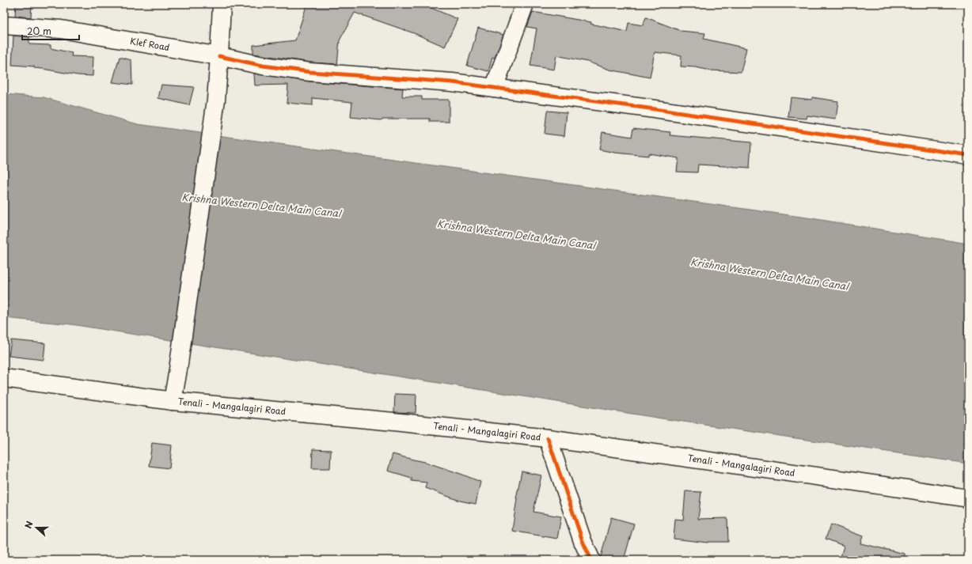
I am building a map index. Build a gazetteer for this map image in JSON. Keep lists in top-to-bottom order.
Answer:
{
  "streets": {
    "main road": ["Klef Road", "Tenali - Mangalagiri Road"]
  },
  "water": ["Krishna Western Delta Main Canal"],
  "scale_bar": "20 m",
  "north": "left"
}
